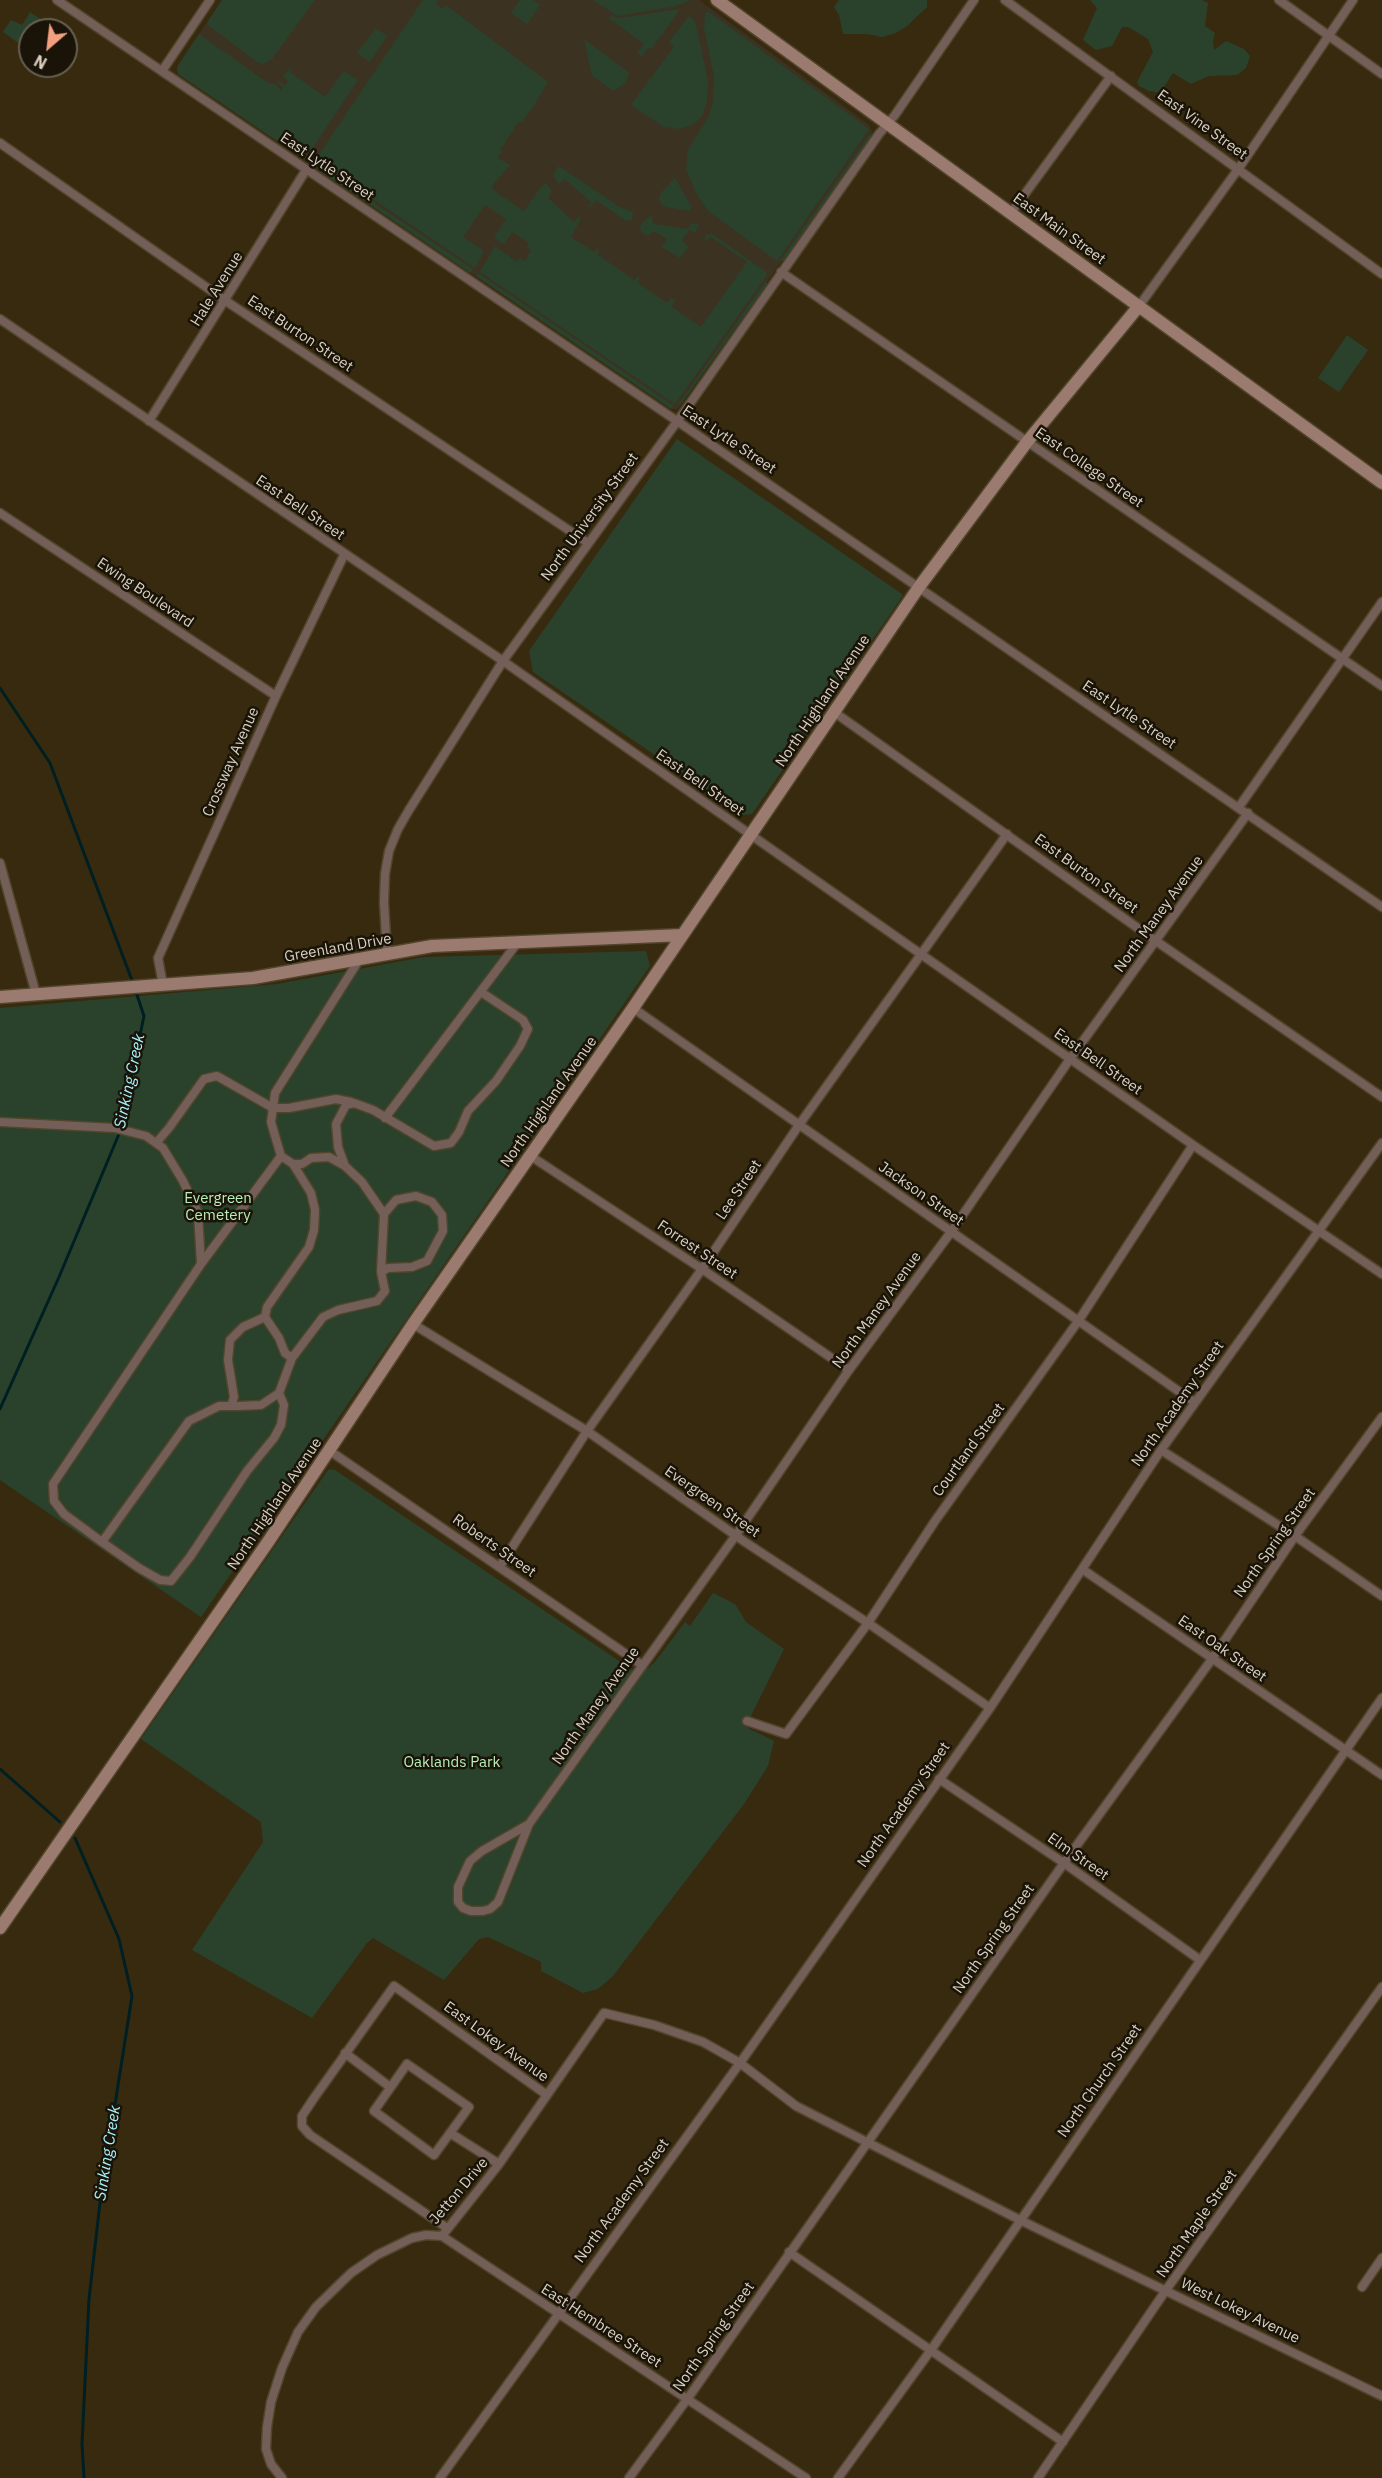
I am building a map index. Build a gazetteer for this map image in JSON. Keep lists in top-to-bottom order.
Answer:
{
  "streets": {
    "street": [
      "East Vine Street",
      "East Lytle Street",
      "East Main Street",
      "Hale Avenue",
      "East Burton Street",
      "East College Street",
      "East Bell Street",
      "North University Street",
      "Ewing Boulevard",
      "North Highland Avenue",
      "Crossway Avenue",
      "North Maney Avenue",
      "Greenland Drive",
      "Lee Street",
      "Jackson Street",
      "Forrest Street",
      "North Academy Street",
      "Courtland Street",
      "Evergreen Street",
      "North Spring Street",
      "Roberts Street",
      "East Oak Street",
      "Elm Street",
      "East Lokey Avenue",
      "North Church Street",
      "Jetton Drive",
      "North Maple Street",
      "West Lokey Avenue",
      "East Hembree Street"
    ]
  },
  "crossings": [
    ["East Lytle Street", "Hale Avenue"],
    ["East Lytle Street", "North University Street"],
    ["East Lytle Street", "North Highland Avenue"],
    ["East Lytle Street", "North Maney Avenue"],
    ["East Main Street", "North University Street"],
    ["East Main Street", "North Highland Avenue"],
    ["Hale Avenue", "East Burton Street"],
    ["Hale Avenue", "East Bell Street"],
    ["East Burton Street", "North University Street"],
    ["East Burton Street", "North Highland Avenue"],
    ["East Burton Street", "North Maney Avenue"],
    ["East Burton Street", "Lee Street"],
    ["East College Street", "North University Street"],
    ["East College Street", "North Highland Avenue"],
    ["East Bell Street", "North University Street"],
    ["East Bell Street", "North Highland Avenue"],
    ["East Bell Street", "Crossway Avenue"],
    ["East Bell Street", "North Maney Avenue"],
    ["East Bell Street", "Lee Street"],
    ["East Bell Street", "North Academy Street"],
    ["East Bell Street", "Courtland Street"],
    ["North University Street", "Greenland Drive"],
    ["Ewing Boulevard", "Crossway Avenue"],
    ["North Highland Avenue", "Greenland Drive"],
    ["North Highland Avenue", "Jackson Street"],
    ["North Highland Avenue", "Forrest Street"],
    ["North Highland Avenue", "Evergreen Street"],
    ["North Highland Avenue", "Roberts Street"],
    ["Crossway Avenue", "Greenland Drive"],
    ["North Maney Avenue", "Jackson Street"],
    ["North Maney Avenue", "Forrest Street"],
    ["North Maney Avenue", "Evergreen Street"],
    ["North Maney Avenue", "Roberts Street"],
    ["Lee Street", "Jackson Street"],
    ["Lee Street", "Forrest Street"],
    ["Lee Street", "Evergreen Street"],
    ["Lee Street", "Roberts Street"],
    ["Jackson Street", "North Academy Street"],
    ["Jackson Street", "Courtland Street"],
    ["North Academy Street", "Evergreen Street"],
    ["North Academy Street", "East Oak Street"],
    ["North Academy Street", "Elm Street"],
    ["North Academy Street", "East Lokey Avenue"],
    ["North Academy Street", "East Hembree Street"],
    ["Courtland Street", "Evergreen Street"],
    ["North Spring Street", "East Oak Street"],
    ["North Spring Street", "Elm Street"],
    ["North Spring Street", "East Lokey Avenue"],
    ["North Spring Street", "East Hembree Street"],
    ["East Oak Street", "North Church Street"],
    ["Elm Street", "North Church Street"],
    ["East Lokey Avenue", "North Church Street"],
    ["East Lokey Avenue", "Jetton Drive"],
    ["East Lokey Avenue", "West Lokey Avenue"],
    ["East Lokey Avenue", "East Hembree Street"],
    ["North Church Street", "West Lokey Avenue"],
    ["Jetton Drive", "East Hembree Street"],
    ["North Maple Street", "West Lokey Avenue"]
  ],
  "water": ["Sinking Creek"],
  "parks": ["Evergreen Cemetery", "Oaklands Park"],
  "north": "bottom left"
}
